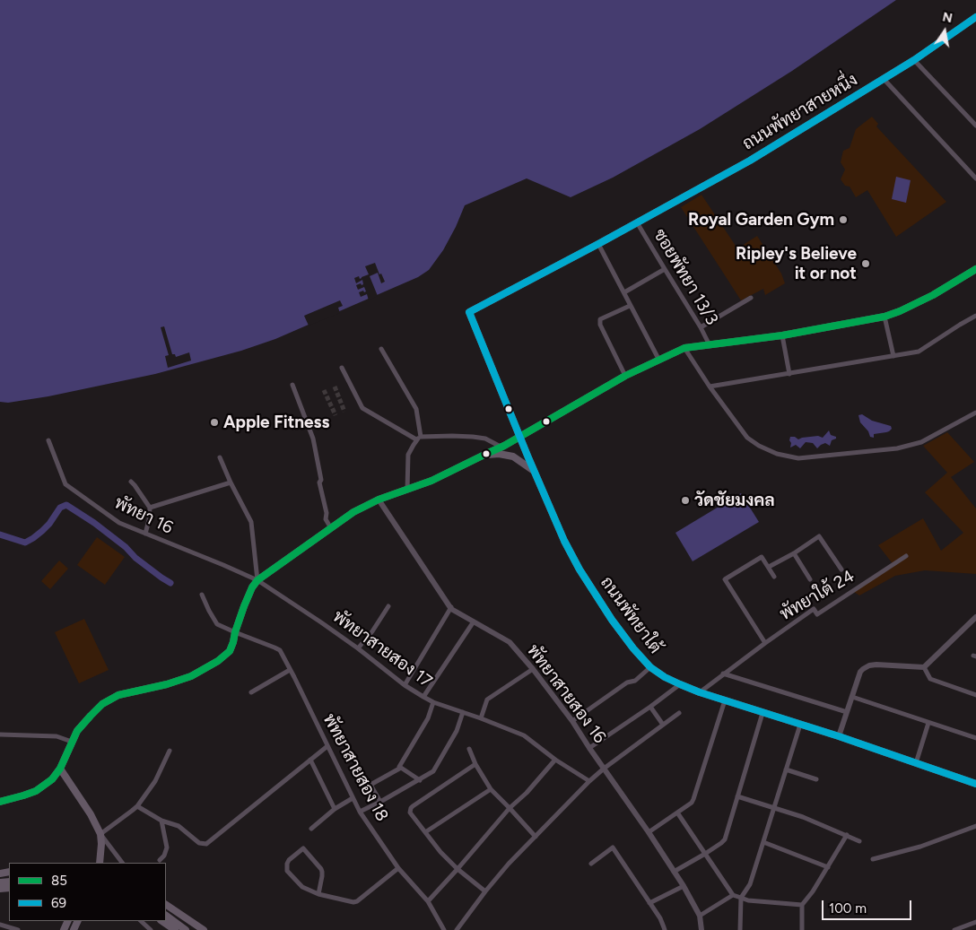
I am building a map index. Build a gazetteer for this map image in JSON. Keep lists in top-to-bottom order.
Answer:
{
  "streets": {
    "main road": ["ถนนพัทยาสายหนึ่ง", "ถนนพัทยาใต้"],
    "street": [
      "ซอยพัทยา 13/3",
      "พัทยา 16",
      "พัทยาใต้ 24",
      "พัทยาสายสอง 17",
      "พัทยาสายสอง 16",
      "พัทยาสายสอง 18"
    ]
  },
  "crossings": [
    ["ถนนพัทยาสายหนึ่ง", "ซอยพัทยา 13/3"],
    ["ถนนพัทยาสายหนึ่ง", "ถนนพัทยาใต้"],
    ["พัทยา 16", "พัทยาสายสอง 17"],
    ["พัทยาใต้ 24", "ถนนพัทยาใต้"]
  ],
  "places": [
    "Royal Garden Gym",
    "Ripley's Believe it or not",
    "Apple Fitness",
    "วัดชัยมงคล"
  ],
  "lines": ["transit line 69", "transit line 85"],
  "legend": ["85", "69"],
  "scale_bar": "100 m",
  "north": "top"
}
